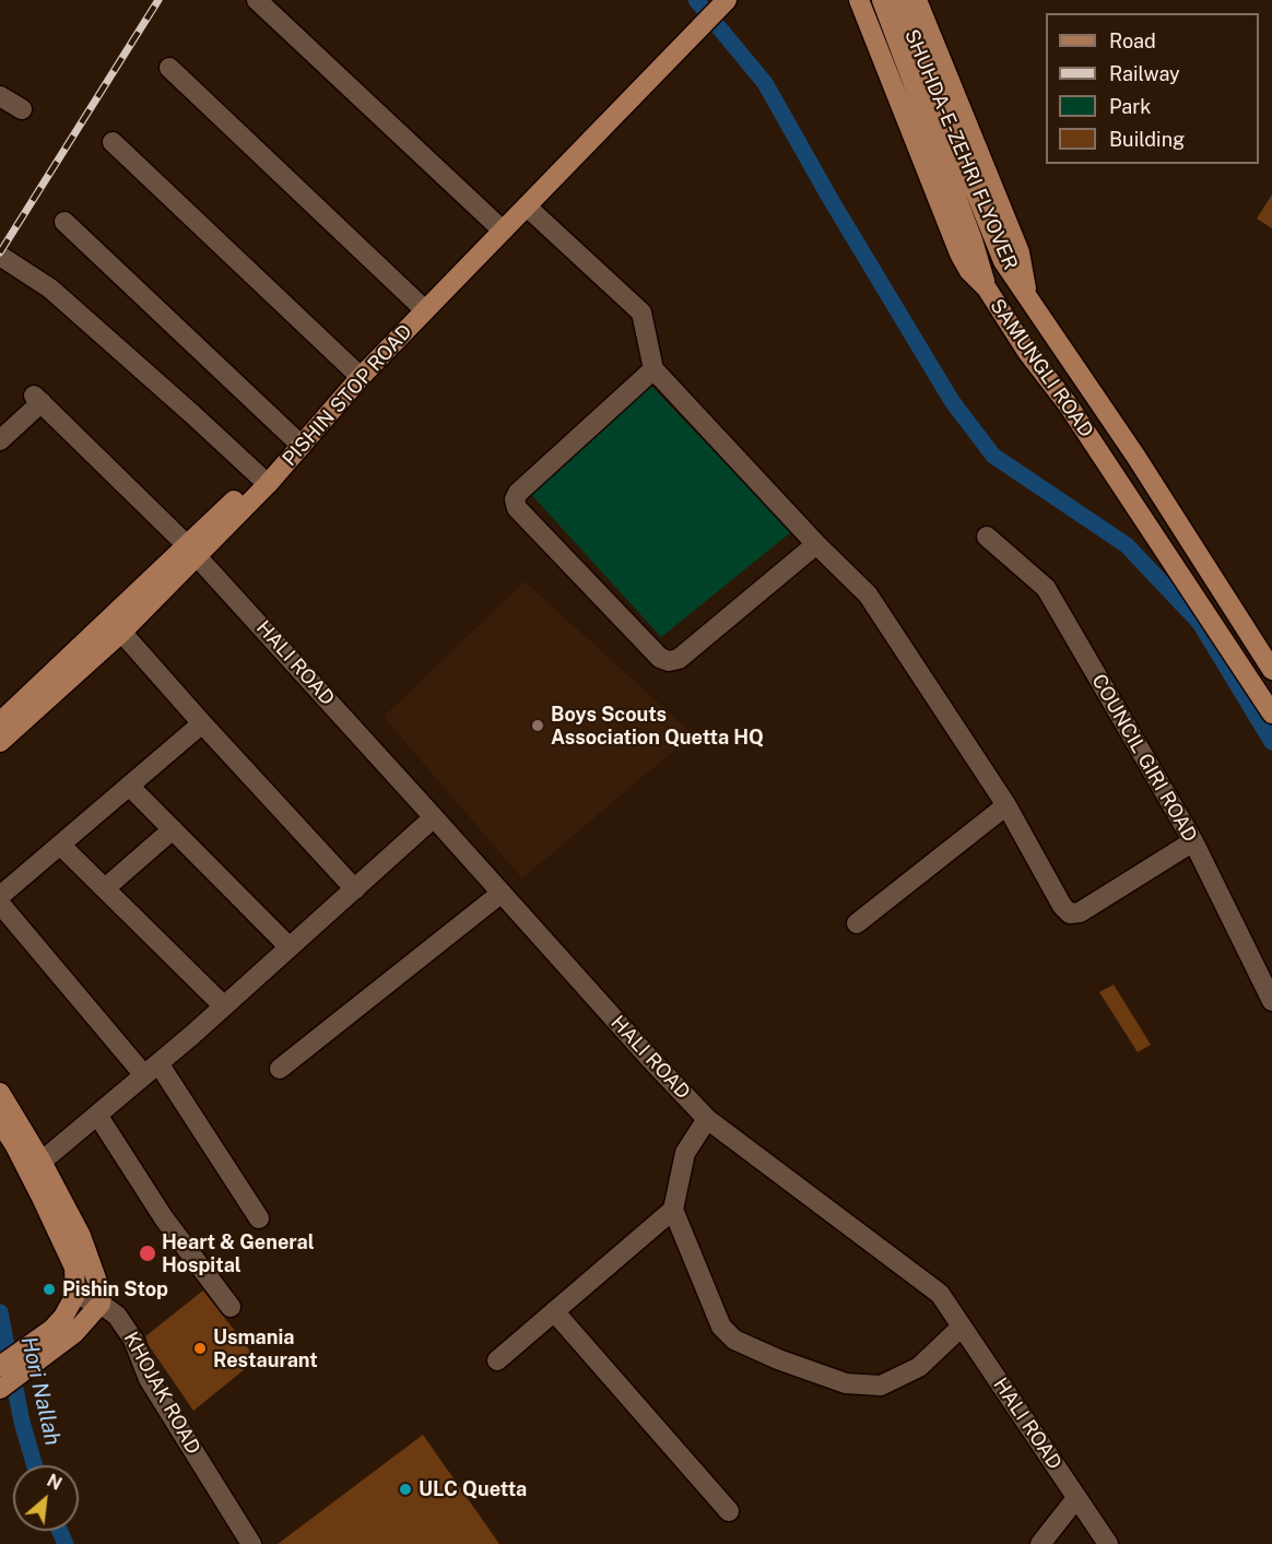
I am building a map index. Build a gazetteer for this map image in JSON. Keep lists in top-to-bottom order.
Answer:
{
  "streets": {
    "main road": ["SHUHDA-E-ZEHRI FLYOVER", "SAMUNGLI ROAD", "PISHIN STOP ROAD"],
    "street": ["HALI ROAD", "COUNCIL GIRI ROAD", "KHOJAK ROAD"]
  },
  "crossings": [
    ["SHUHDA-E-ZEHRI FLYOVER", "SAMUNGLI ROAD"],
    ["PISHIN STOP ROAD", "HALI ROAD"]
  ],
  "water": ["Hori Nallah"],
  "places": [
    "Boys Scouts Association Quetta HQ",
    "Heart & General Hospital",
    "Pishin Stop",
    "Usmania Restaurant",
    "ULC Quetta"
  ],
  "legend": [
    "Road",
    "Railway",
    "Park",
    "Building"
  ],
  "north": "top right"
}
